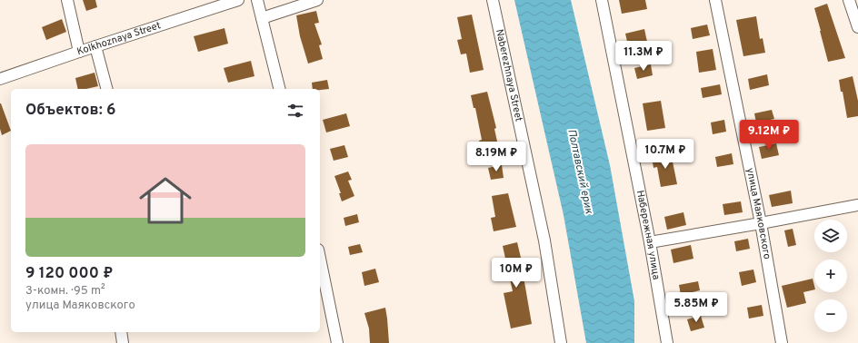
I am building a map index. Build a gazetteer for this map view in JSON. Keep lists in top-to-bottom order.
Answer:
{
  "streets": {
    "street": [
      "Kolkhoznaya Street",
      "Naberezhnaya Street",
      "улица Маяковского",
      "Набережная улица"
    ]
  },
  "water": ["Полтавский ерик"],
  "page": {
    "price": [
      "11.3M ₽",
      "9.12M ₽",
      "10.7M ₽",
      "8.19M ₽",
      "10M ₽",
      "5.85M ₽"
    ],
    "heading": "Объектов: 6",
    "list": [
      {
        "name": "9 120 000 ₽",
        "note": "3-комн. · 95 m² · улица Маяковского"
      }
    ],
    "map_buttons": ["+", "−"]
  }
}
